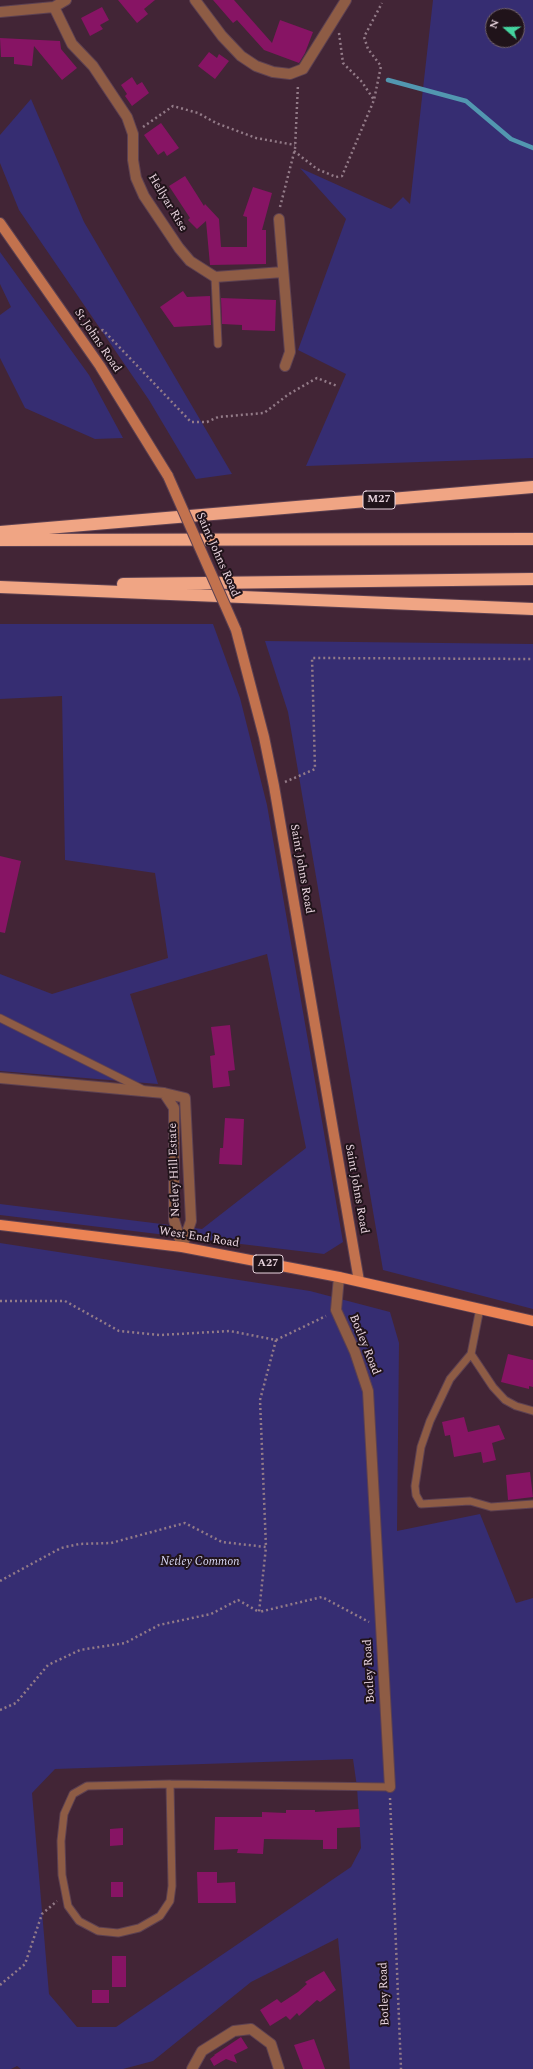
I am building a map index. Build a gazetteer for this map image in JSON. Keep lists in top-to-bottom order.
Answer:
{
  "streets": {
    "highway": ["M27"],
    "main road": [
      "St Johns Road",
      "Saint Johns Road",
      "West End Road",
      "A27"
    ],
    "street": ["Hellyar Rise", "Netley Hill Estate", "Botley Road"]
  },
  "crossings": [
    ["St Johns Road", "Saint Johns Road"],
    ["Saint Johns Road", "West End Road"],
    ["Netley Hill Estate", "West End Road"],
    ["West End Road", "Botley Road"]
  ],
  "parks": ["Netley Common"],
  "north": "left"
}
